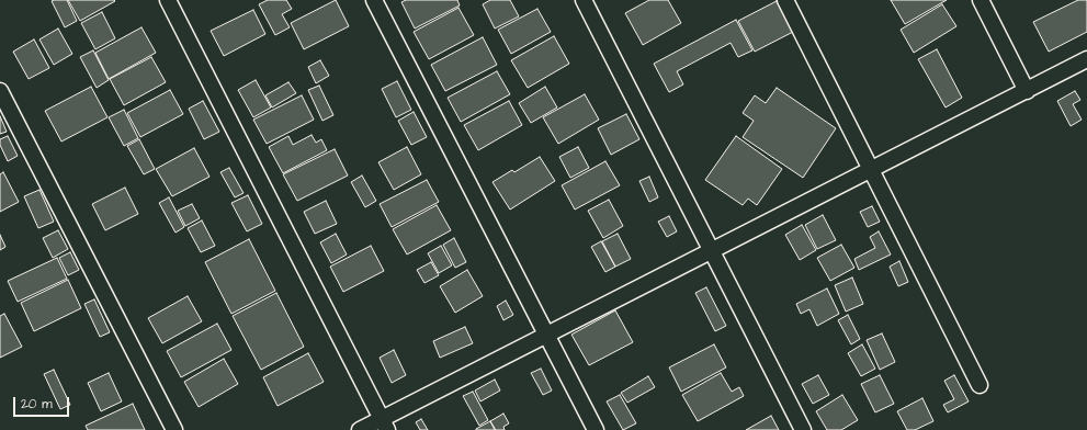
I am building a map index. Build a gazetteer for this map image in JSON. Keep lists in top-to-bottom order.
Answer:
{
  "scale_bar": "20 m"
}
